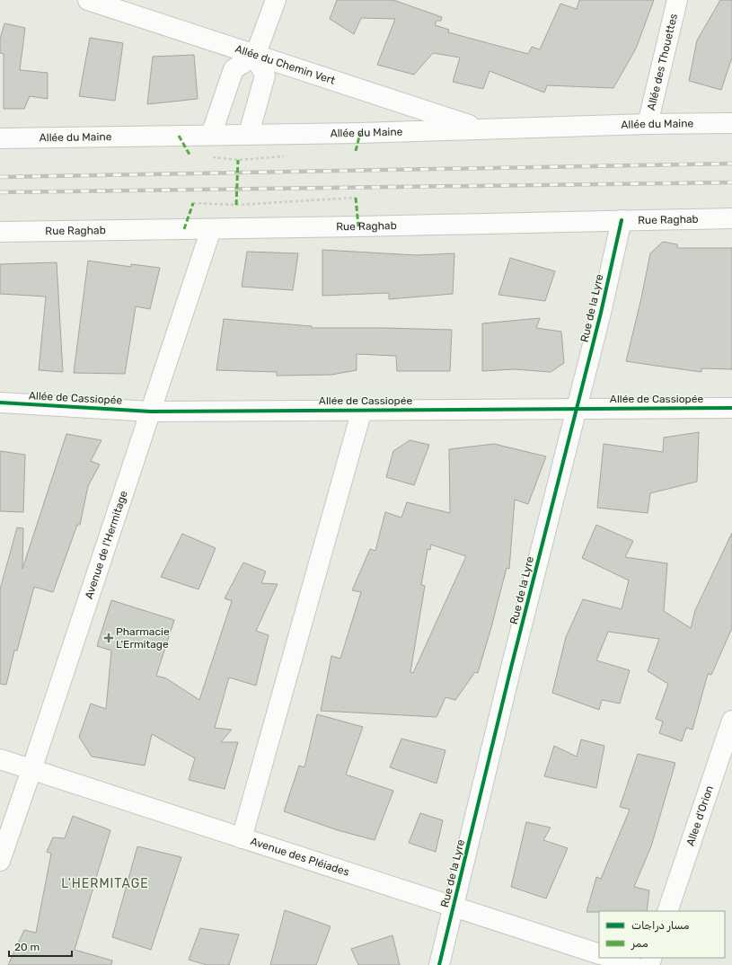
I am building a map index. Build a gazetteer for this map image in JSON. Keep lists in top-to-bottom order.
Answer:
{
  "streets": {
    "street": [
      "Allée des Thouettes",
      "Allée du Chemin Vert",
      "Allée du Maine",
      "Rue Raghab",
      "Rue de la Lyre",
      "Allée de Cassiopée",
      "Avenue de l'Hermitage",
      "Allee d'Orion",
      "Avenue des Pléiades"
    ]
  },
  "crossings": [
    ["Allée des Thouettes", "Allée du Maine"],
    ["Allée du Chemin Vert", "Allée du Maine"],
    ["Rue Raghab", "Rue de la Lyre"],
    ["Rue Raghab", "Avenue de l'Hermitage"],
    ["Rue de la Lyre", "Allée de Cassiopée"],
    ["Rue de la Lyre", "Avenue des Pléiades"],
    ["Allée de Cassiopée", "Avenue de l'Hermitage"],
    ["Avenue de l'Hermitage", "Avenue des Pléiades"]
  ],
  "districts": ["L'HERMITAGE"],
  "places": {
    "health": ["Pharmacie L'Ermitage"]
  },
  "legend": ["مسار دراجات", "ممر"],
  "scale_bar": "20 m"
}
